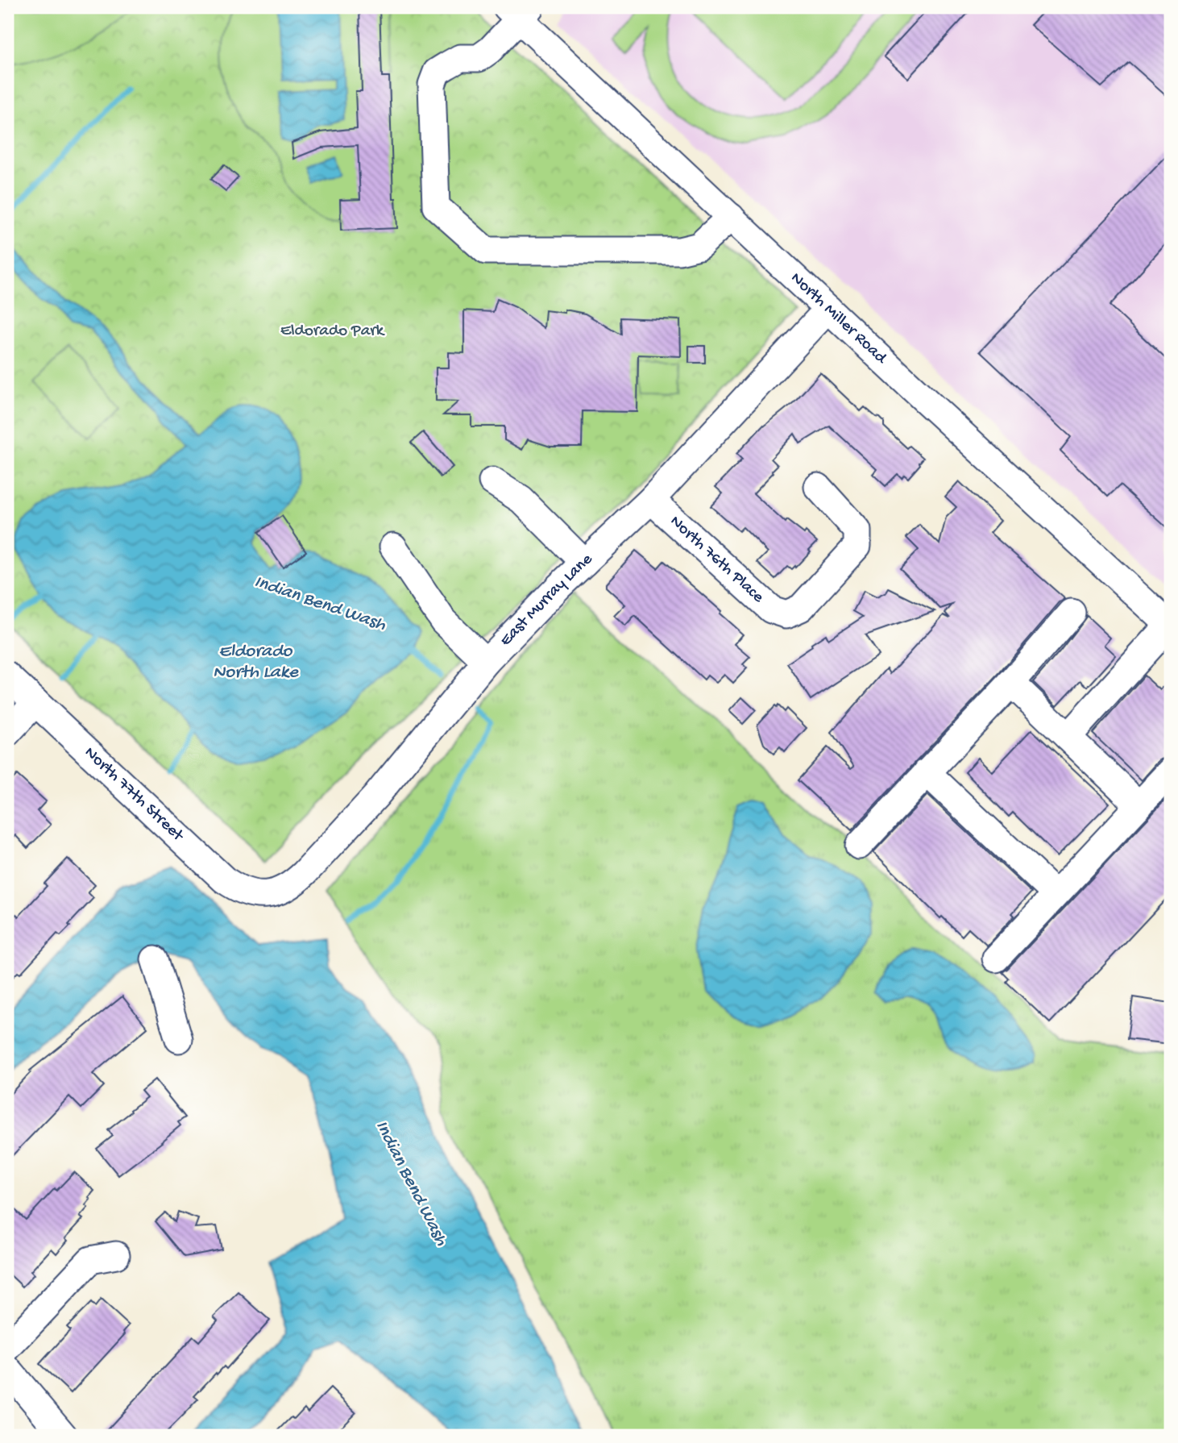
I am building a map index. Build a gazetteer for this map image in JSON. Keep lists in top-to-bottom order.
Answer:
{
  "streets": {
    "street": [
      "North Miller Road",
      "North 76th Place",
      "East Murray Lane",
      "North 77th Street"
    ]
  },
  "crossings": [
    ["North Miller Road", "East Murray Lane"],
    ["North 76th Place", "East Murray Lane"],
    ["East Murray Lane", "North 77th Street"]
  ],
  "water": ["Indian Bend Wash", "Eldorado North Lake"],
  "parks": ["Eldorado Park"]
}
